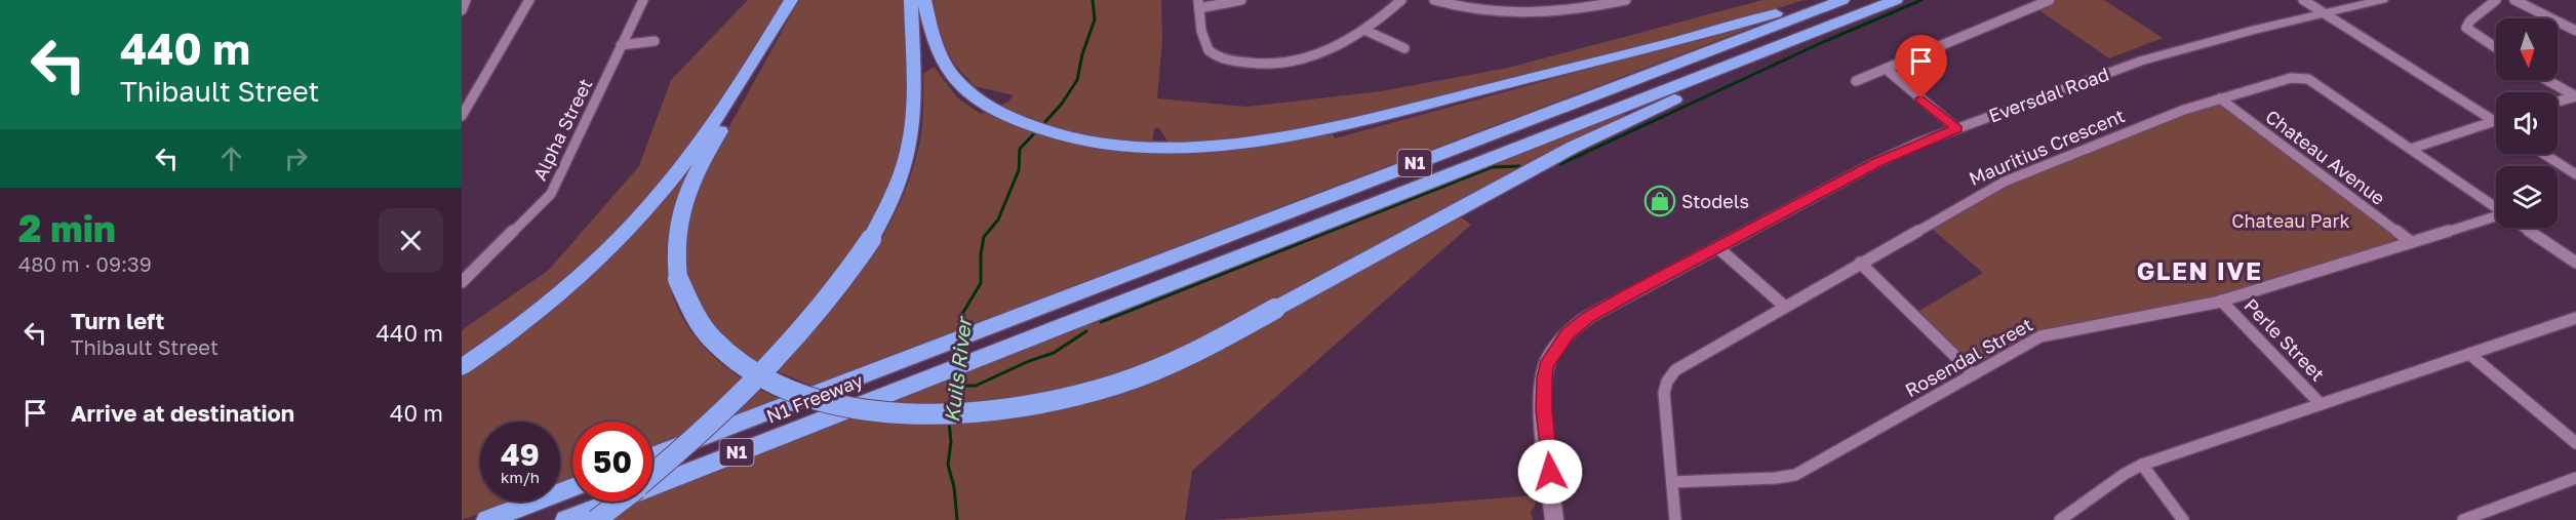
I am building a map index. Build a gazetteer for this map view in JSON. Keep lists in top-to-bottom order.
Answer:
{
  "streets": {
    "highway": ["N1", "N1 Freeway"],
    "main road": ["Eversdal Road"],
    "street": [
      "Alpha Street",
      "Mauritius Crescent",
      "Chateau Avenue",
      "Perle Street",
      "Rosendal Street"
    ]
  },
  "crossings": [
    ["Mauritius Crescent", "Chateau Avenue"],
    ["Mauritius Crescent", "Rosendal Street"],
    ["Chateau Avenue", "Rosendal Street"],
    ["N1", "N1 Freeway"],
    ["Perle Street", "Rosendal Street"]
  ],
  "districts": ["GLEN IVE"],
  "water": ["Kuils River"],
  "parks": ["Chateau Park"],
  "places": {
    "shop": ["Stodels"]
  },
  "north": "bottom",
  "page": {
    "turn": ["440 m", "Thibault Street"],
    "heading": ["2 min", "480 m · 09:39"],
    "list": [
      {
        "name": "Turn left",
        "note": "Thibault Street",
        "value": "440 m"
      },
      {
        "name": "Arrive at destination",
        "value": "40 m"
      }
    ],
    "speed": "49 km/h",
    "limit": "50"
  }
}
